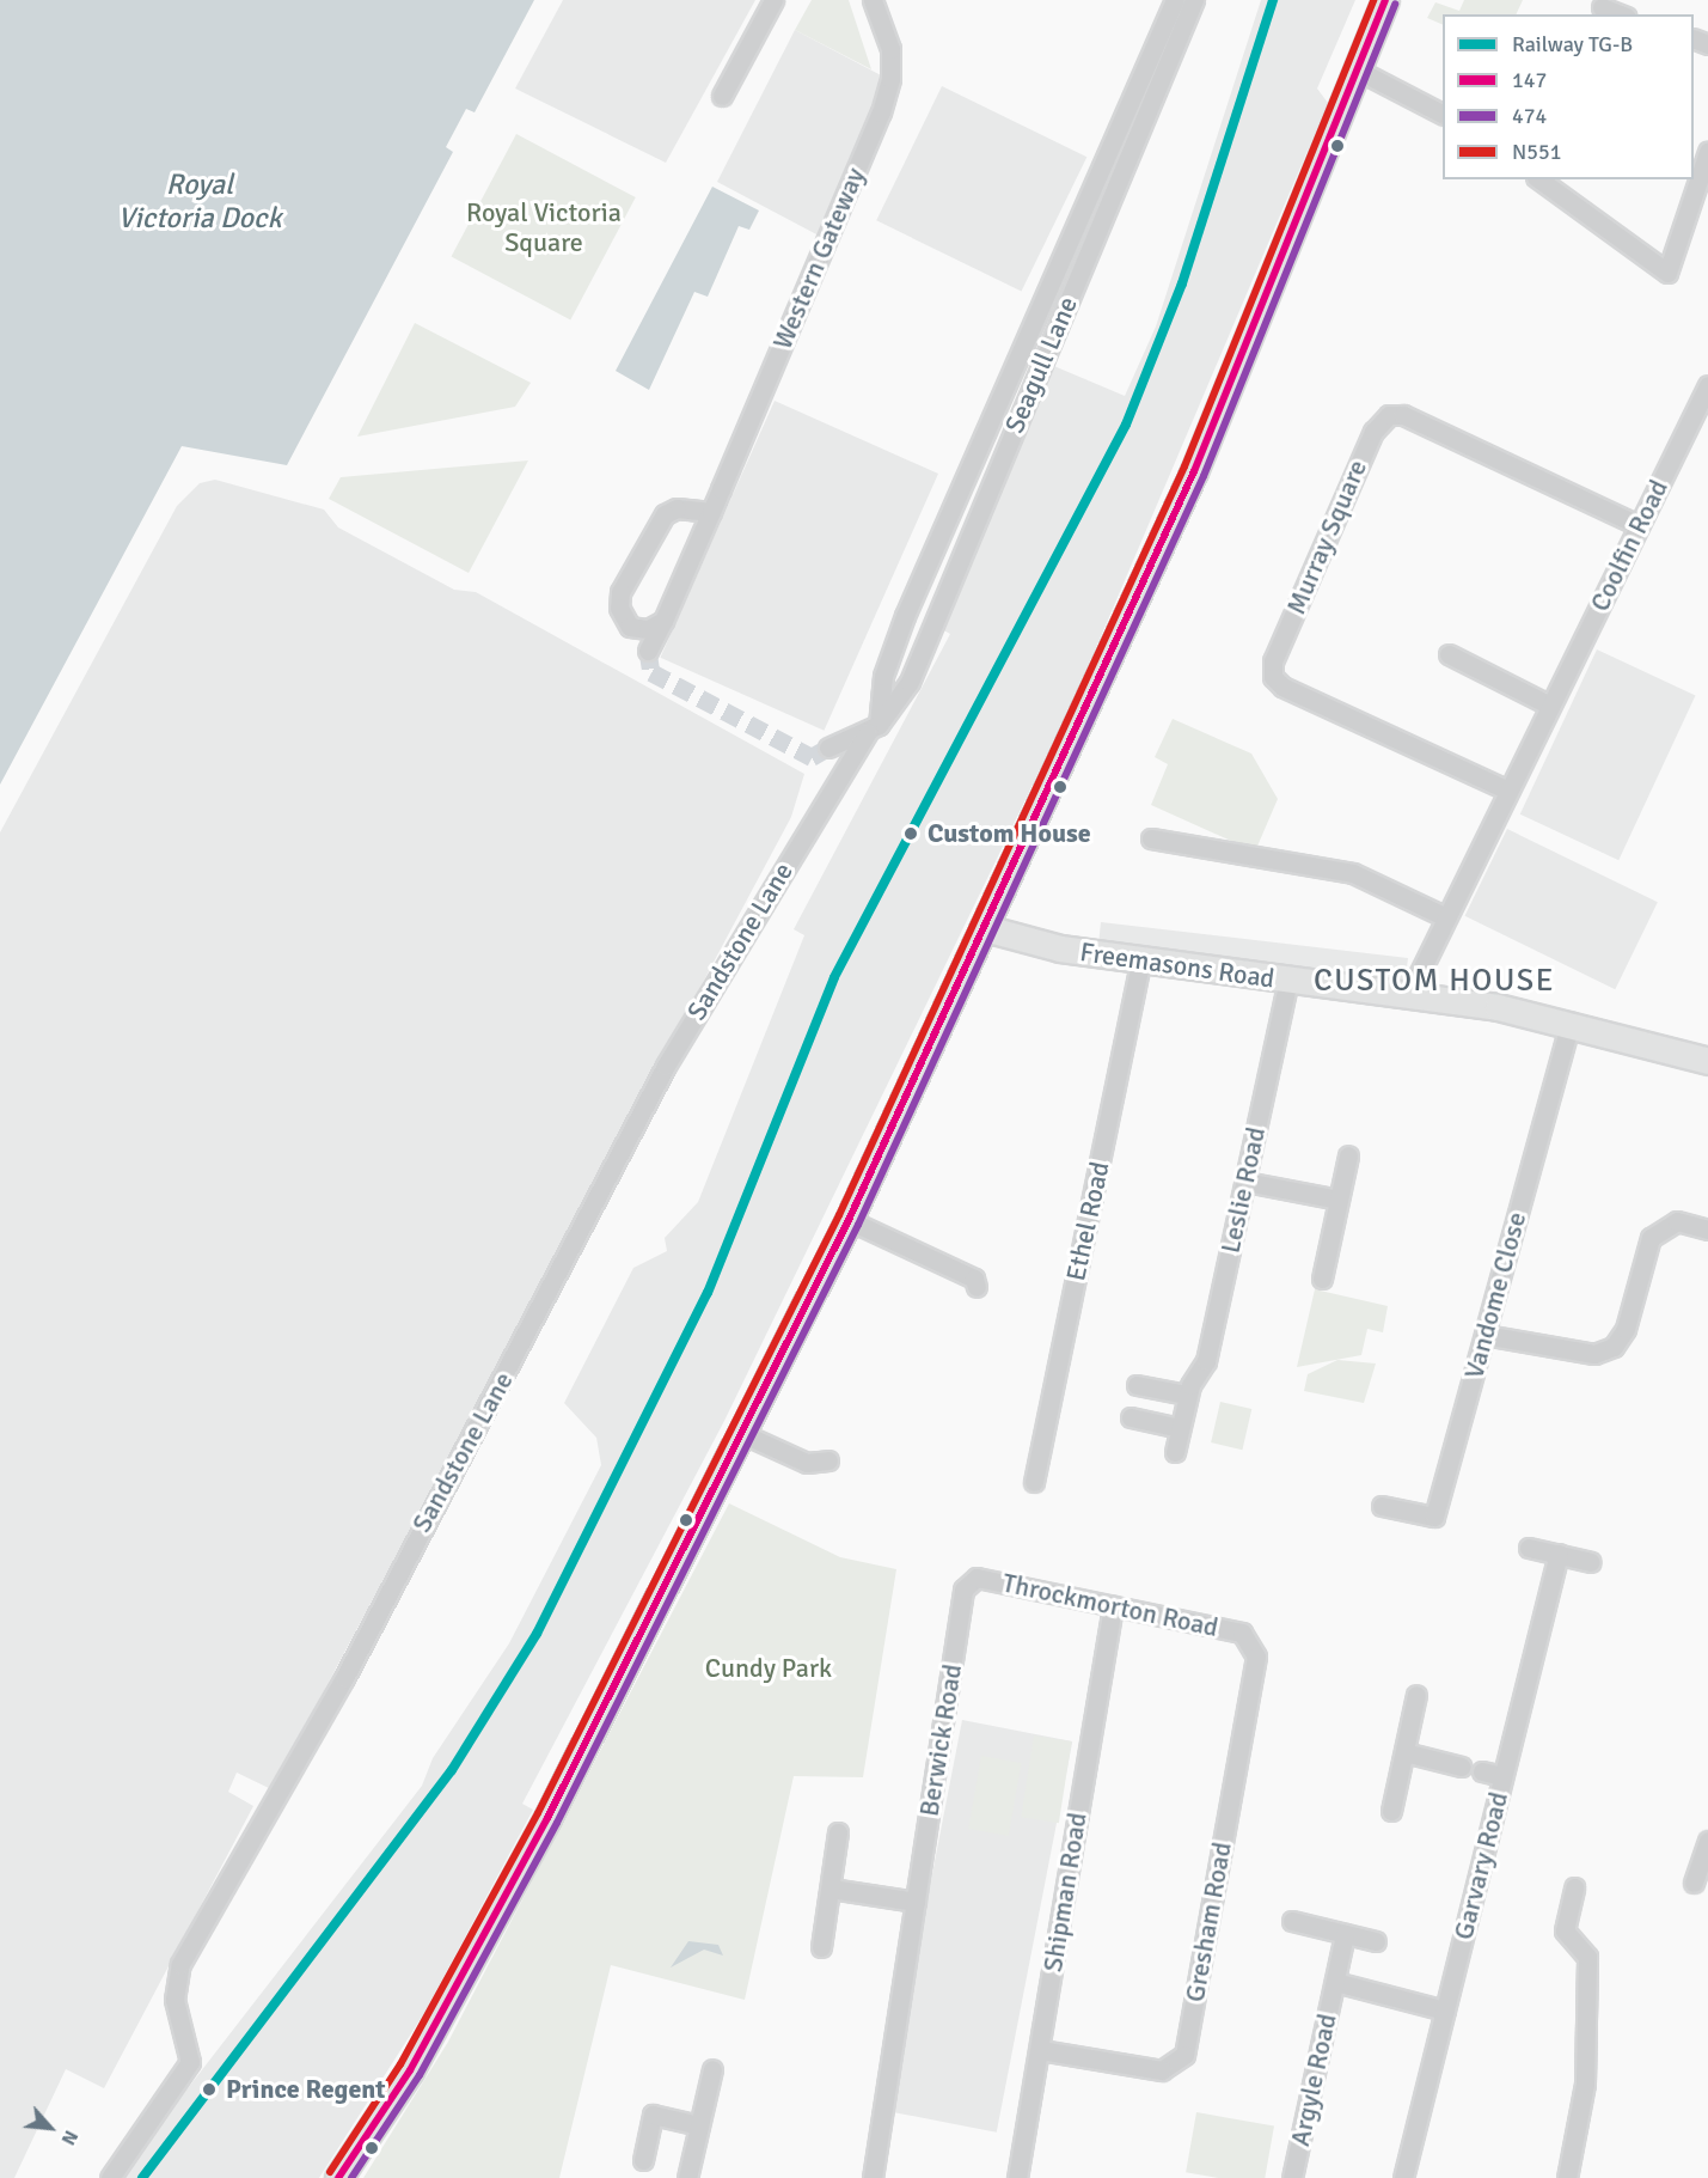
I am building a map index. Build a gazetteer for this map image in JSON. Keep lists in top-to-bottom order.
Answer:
{
  "streets": {
    "street": [
      "Western Gateway",
      "Seagull Lane",
      "Murray Square",
      "Coolfin Road",
      "Sandstone Lane",
      "Freemasons Road",
      "Leslie Road",
      "Ethel Road",
      "Vandome Close",
      "Throckmorton Road",
      "Berwick Road",
      "Garvary Road",
      "Shipman Road",
      "Gresham Road",
      "Argyle Road"
    ]
  },
  "crossings": [
    ["Seagull Lane", "Sandstone Lane"],
    ["Murray Square", "Coolfin Road"],
    ["Coolfin Road", "Freemasons Road"],
    ["Freemasons Road", "Leslie Road"],
    ["Freemasons Road", "Ethel Road"],
    ["Freemasons Road", "Vandome Close"],
    ["Throckmorton Road", "Berwick Road"],
    ["Throckmorton Road", "Shipman Road"],
    ["Throckmorton Road", "Gresham Road"],
    ["Garvary Road", "Argyle Road"],
    ["Shipman Road", "Gresham Road"]
  ],
  "districts": ["CUSTOM HOUSE"],
  "water": ["Royal Victoria Dock"],
  "parks": ["Royal Victoria Square", "Cundy Park"],
  "places": ["Custom House", "Prince Regent"],
  "lines": [
    "rail line TG-B",
    "transit line 147",
    "transit line N551",
    "transit line 474"
  ],
  "legend": [
    "Railway TG-B",
    "147",
    "474",
    "N551"
  ],
  "north": "bottom right"
}
